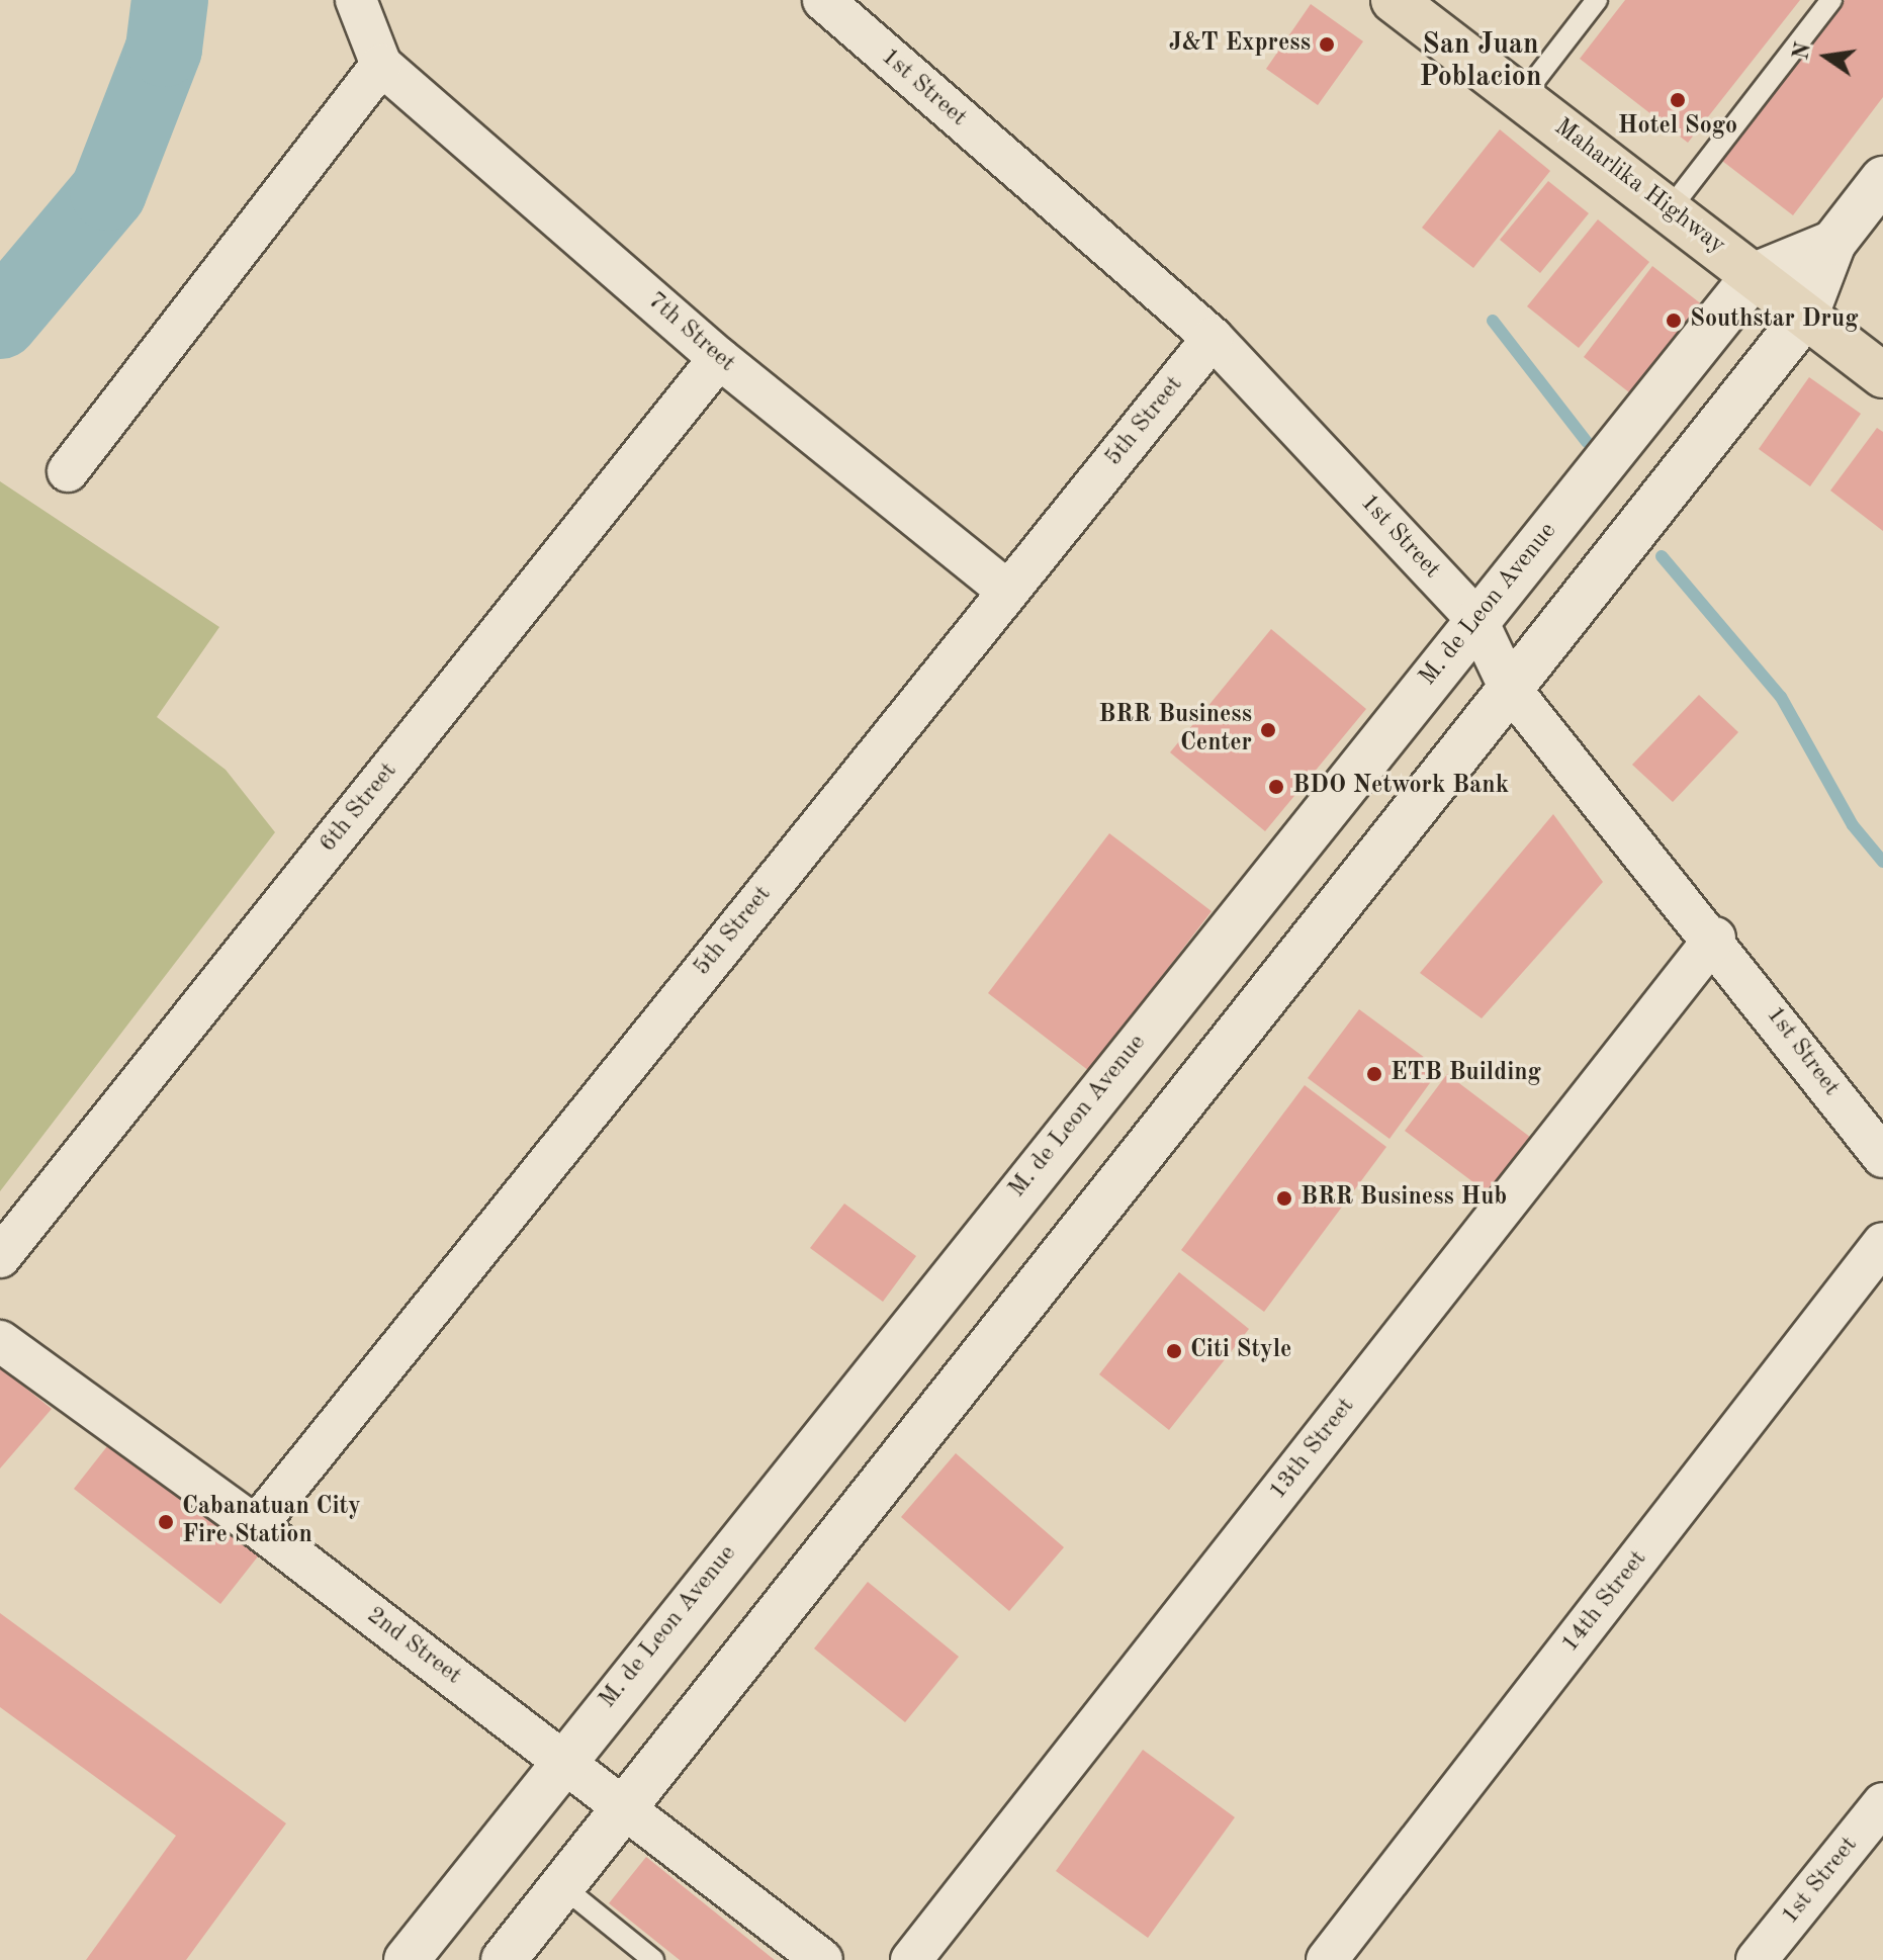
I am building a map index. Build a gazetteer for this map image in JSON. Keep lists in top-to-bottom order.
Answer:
{
  "streets": {
    "main road": ["Maharlika Highway", "M. de Leon Avenue"],
    "street": [
      "1st Street",
      "7th Street",
      "5th Street",
      "6th Street",
      "13th Street",
      "14th Street",
      "2nd Street"
    ]
  },
  "crossings": [
    ["1st Street", "5th Street"],
    ["1st Street", "M. de Leon Avenue"],
    ["1st Street", "13th Street"],
    ["Maharlika Highway", "M. de Leon Avenue"],
    ["7th Street", "5th Street"],
    ["7th Street", "6th Street"],
    ["5th Street", "2nd Street"],
    ["M. de Leon Avenue", "2nd Street"]
  ],
  "districts": ["San Juan Poblacion"],
  "places": [
    "J&T Express",
    "Hotel Sogo",
    "Southstar Drug",
    "BRR Business Center",
    "BDO Network Bank",
    "ETB Building",
    "BRR Business Hub",
    "Citi Style",
    "Cabanatuan City Fire Station"
  ],
  "north": "left"
}
